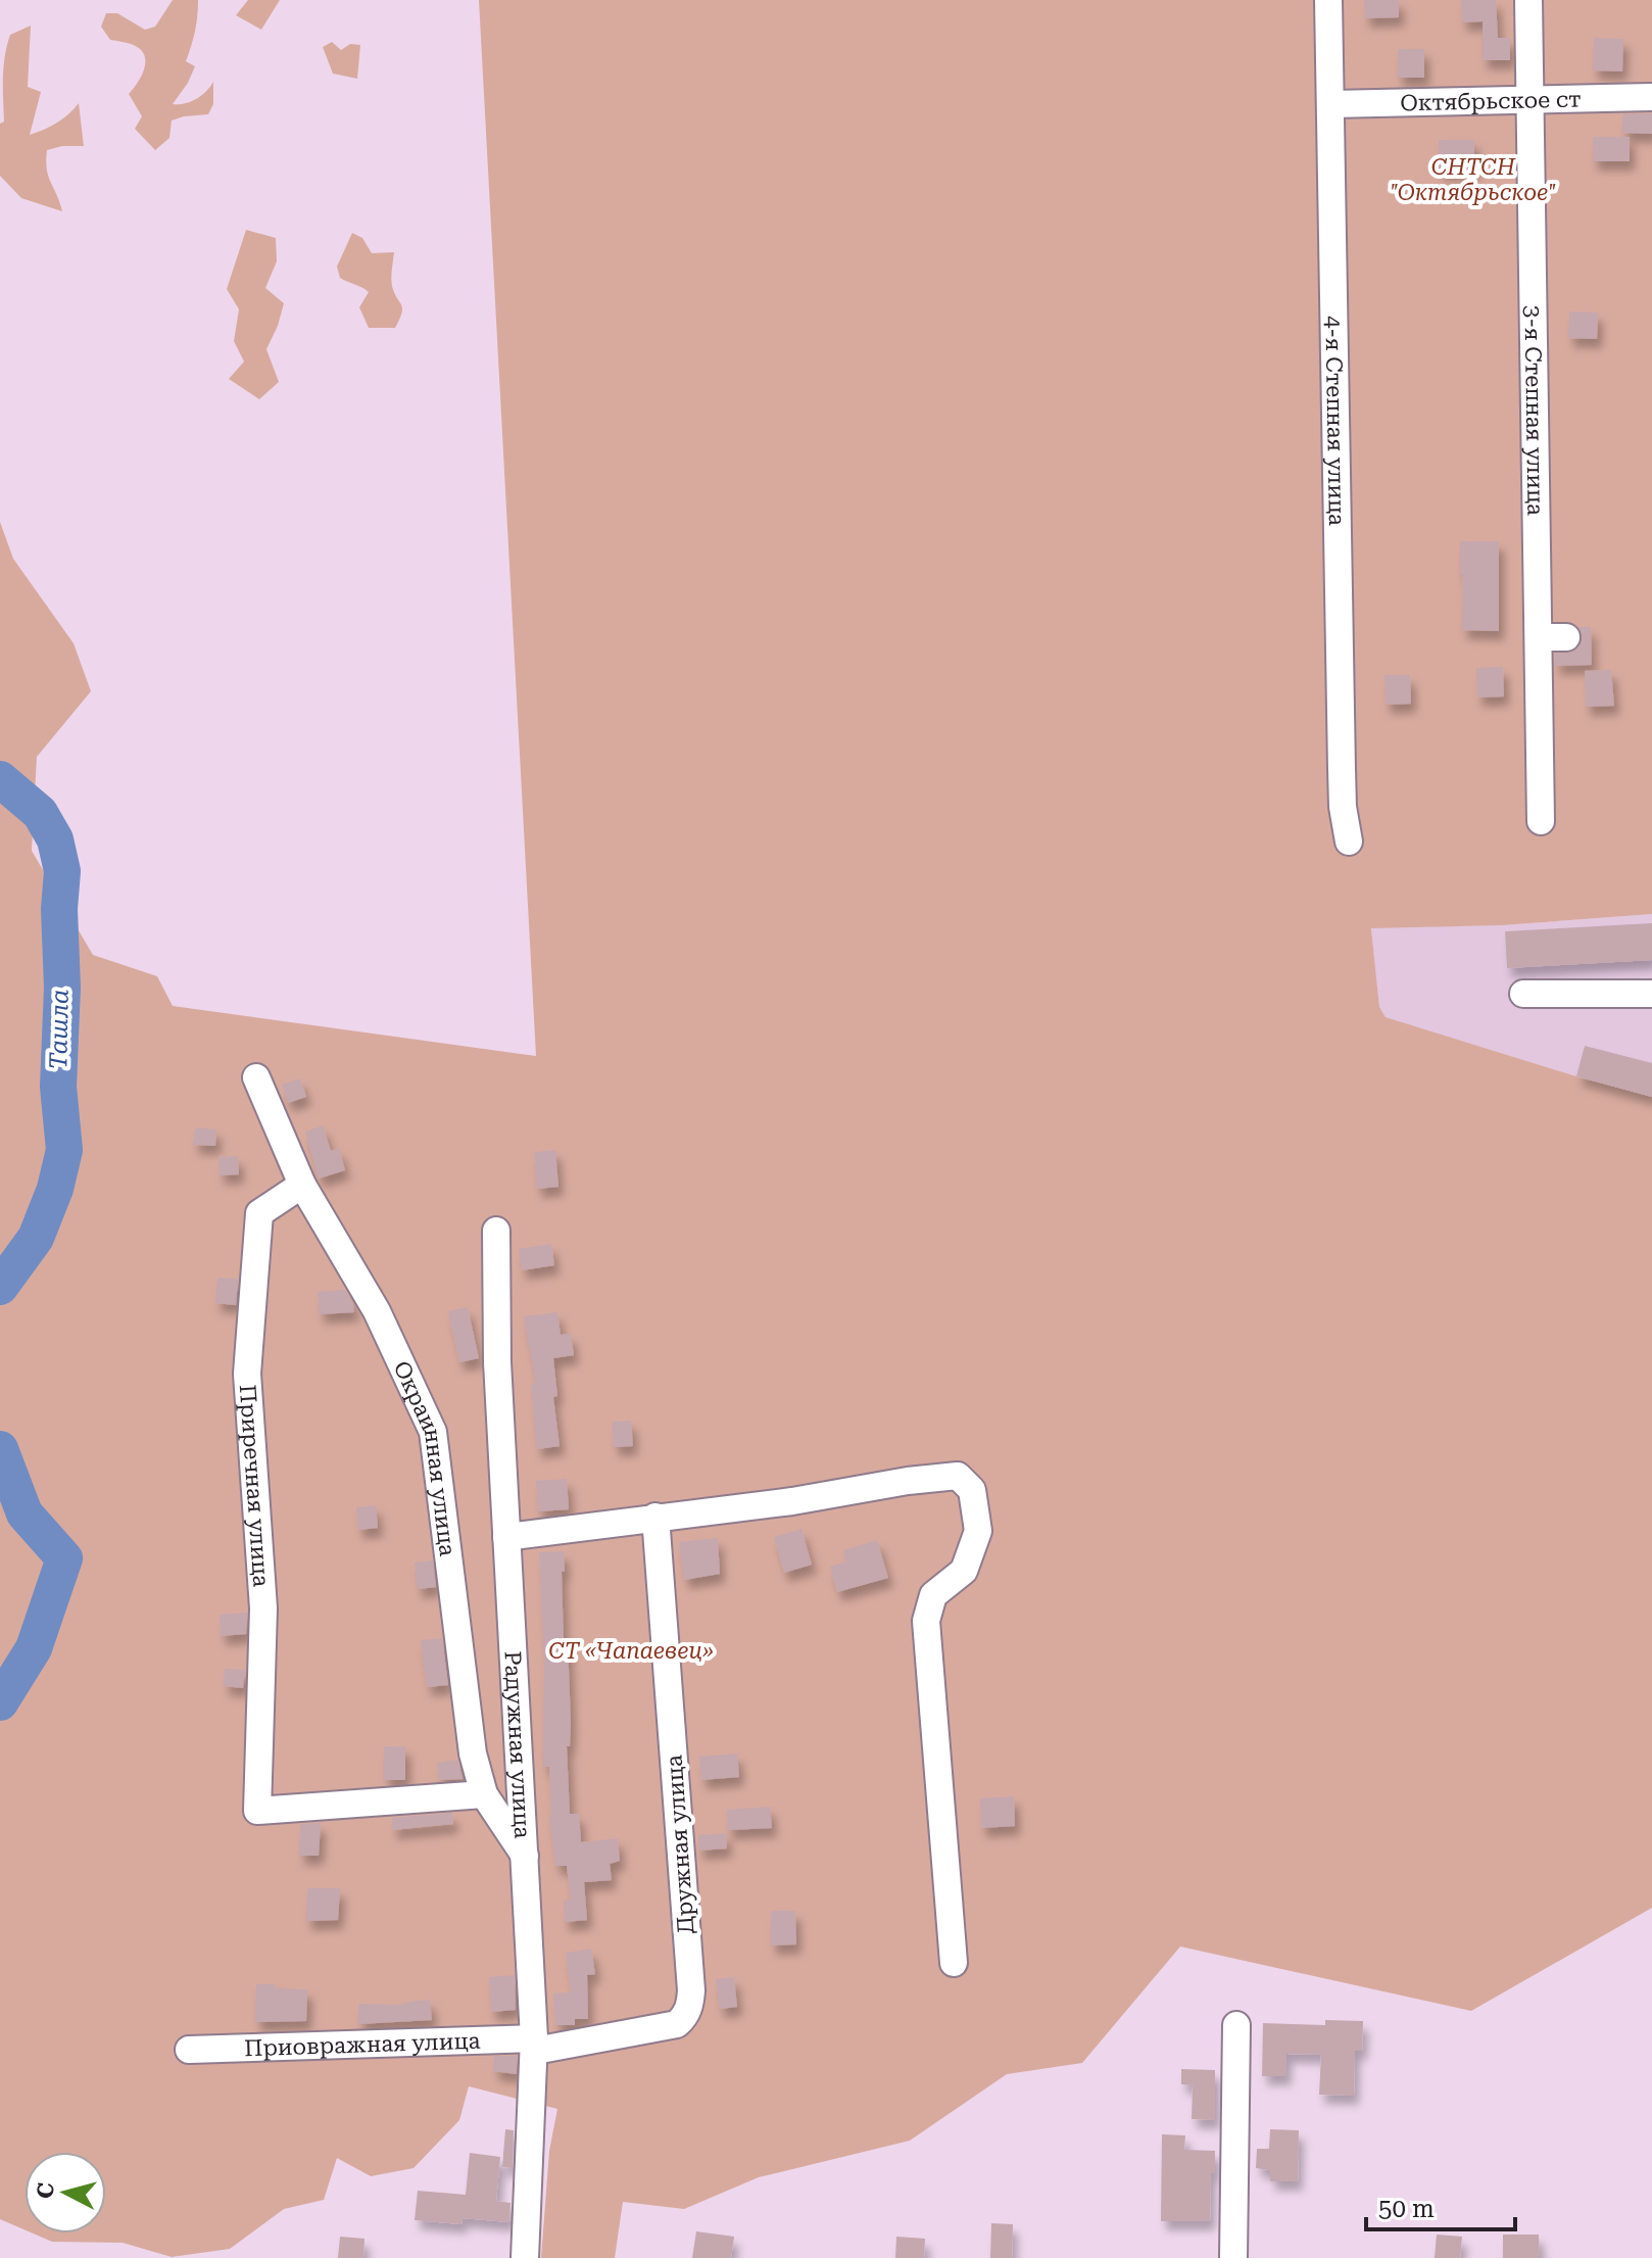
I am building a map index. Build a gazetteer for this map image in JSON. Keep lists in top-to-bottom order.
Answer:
{
  "streets": {
    "street": [
      "Октябрьское ст",
      "3-я Степная улица",
      "4-я Степная улица",
      "Окраинная улица",
      "Приречная улица",
      "Радужная улица",
      "Дружная улица",
      "Приовражная улица"
    ]
  },
  "crossings": [
    ["Октябрьское ст", "3-я Степная улица"],
    ["Октябрьское ст", "4-я Степная улица"],
    ["Окраинная улица", "Приречная улица"],
    ["Окраинная улица", "Радужная улица"],
    ["Радужная улица", "Дружная улица"],
    ["Радужная улица", "Приовражная улица"],
    ["Дружная улица", "Приовражная улица"]
  ],
  "water": ["Ташла"],
  "parks": ["СНТСН \"Октябрьское\"", "СТ «Чапаевец»"],
  "scale_bar": "50 m",
  "north": "left"
}
